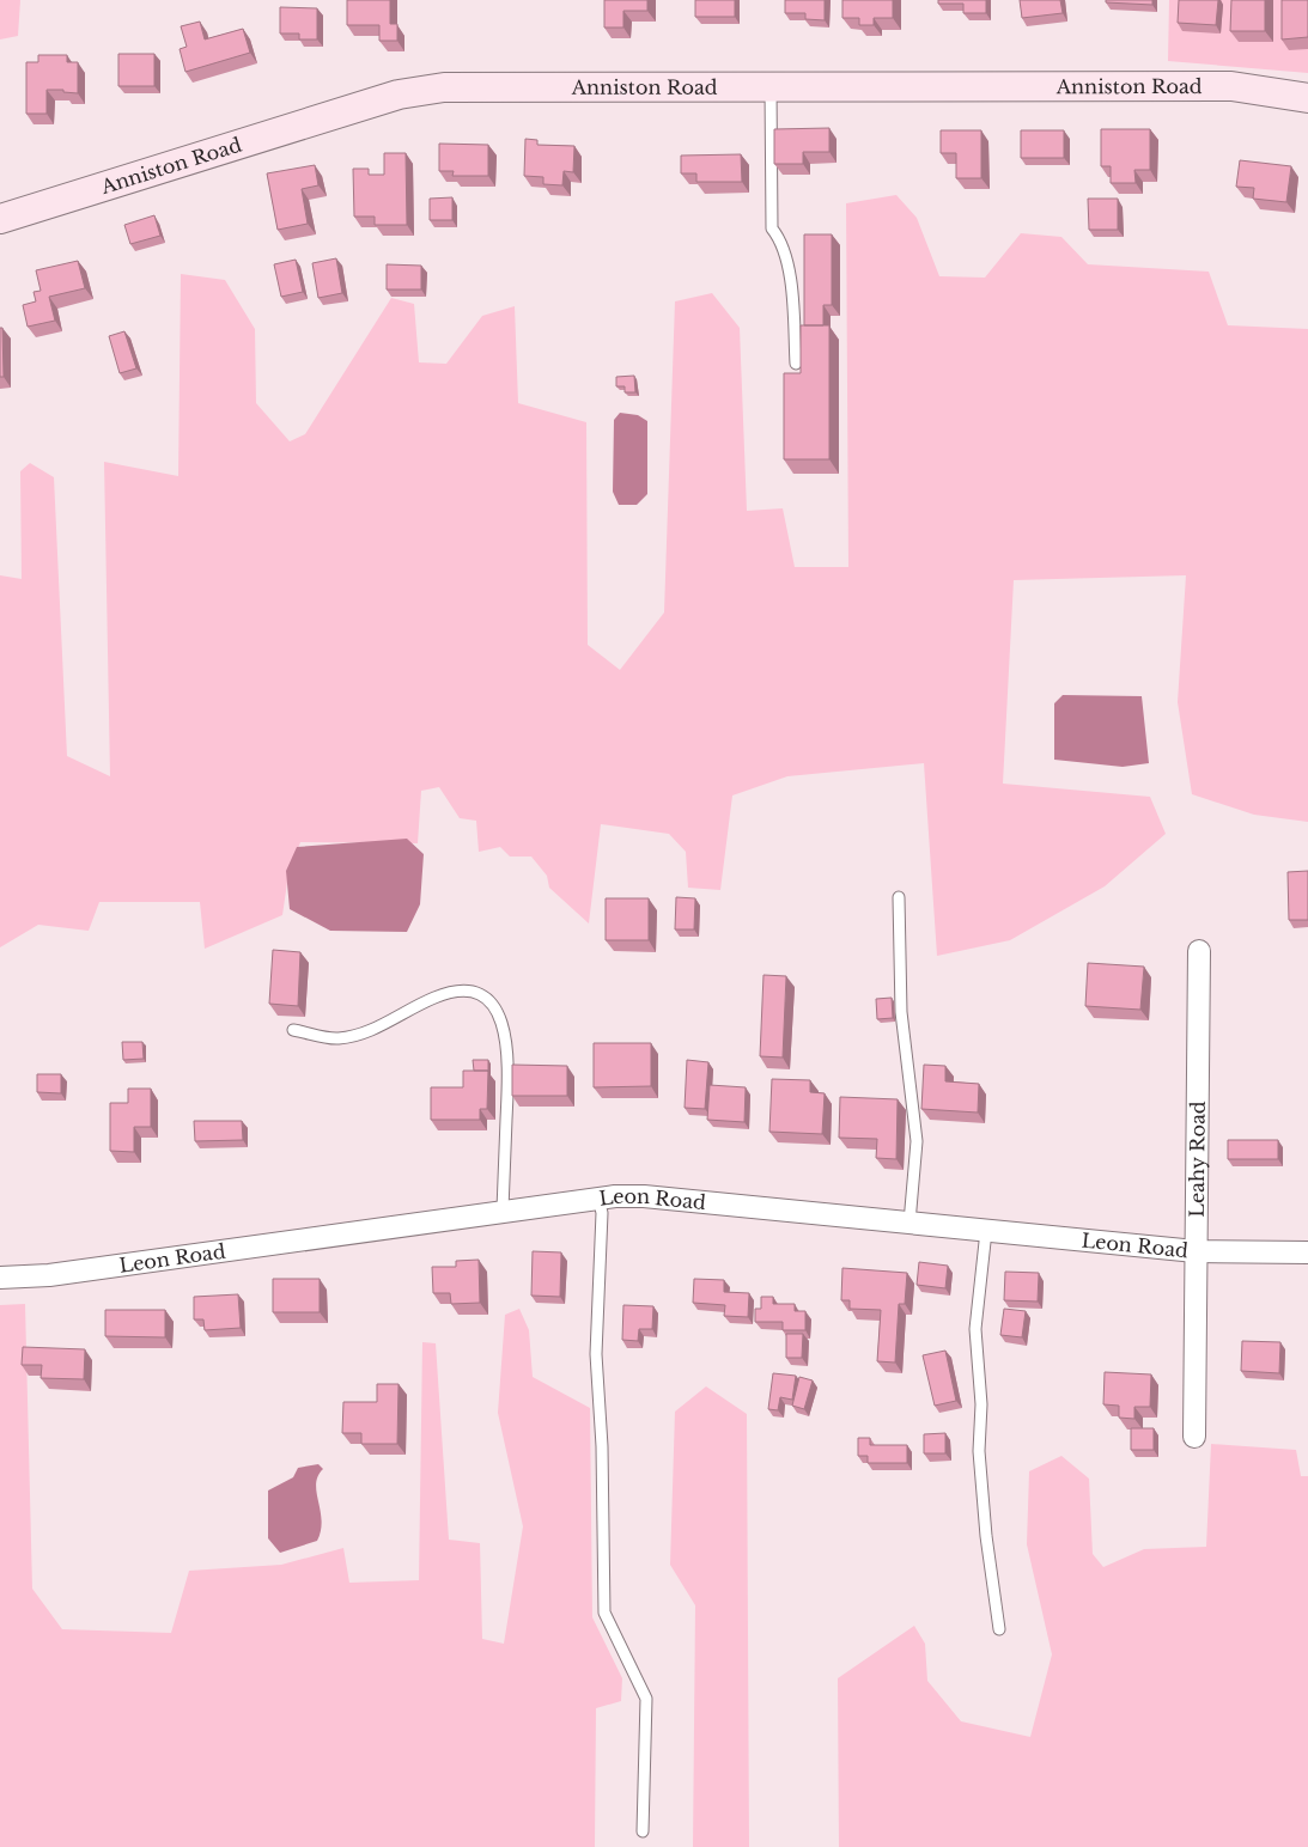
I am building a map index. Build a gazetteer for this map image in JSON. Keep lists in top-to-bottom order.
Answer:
{
  "streets": {
    "street": ["Anniston Road", "Leahy Road", "Leon Road"]
  },
  "crossings": [
    ["Leahy Road", "Leon Road"]
  ]
}
